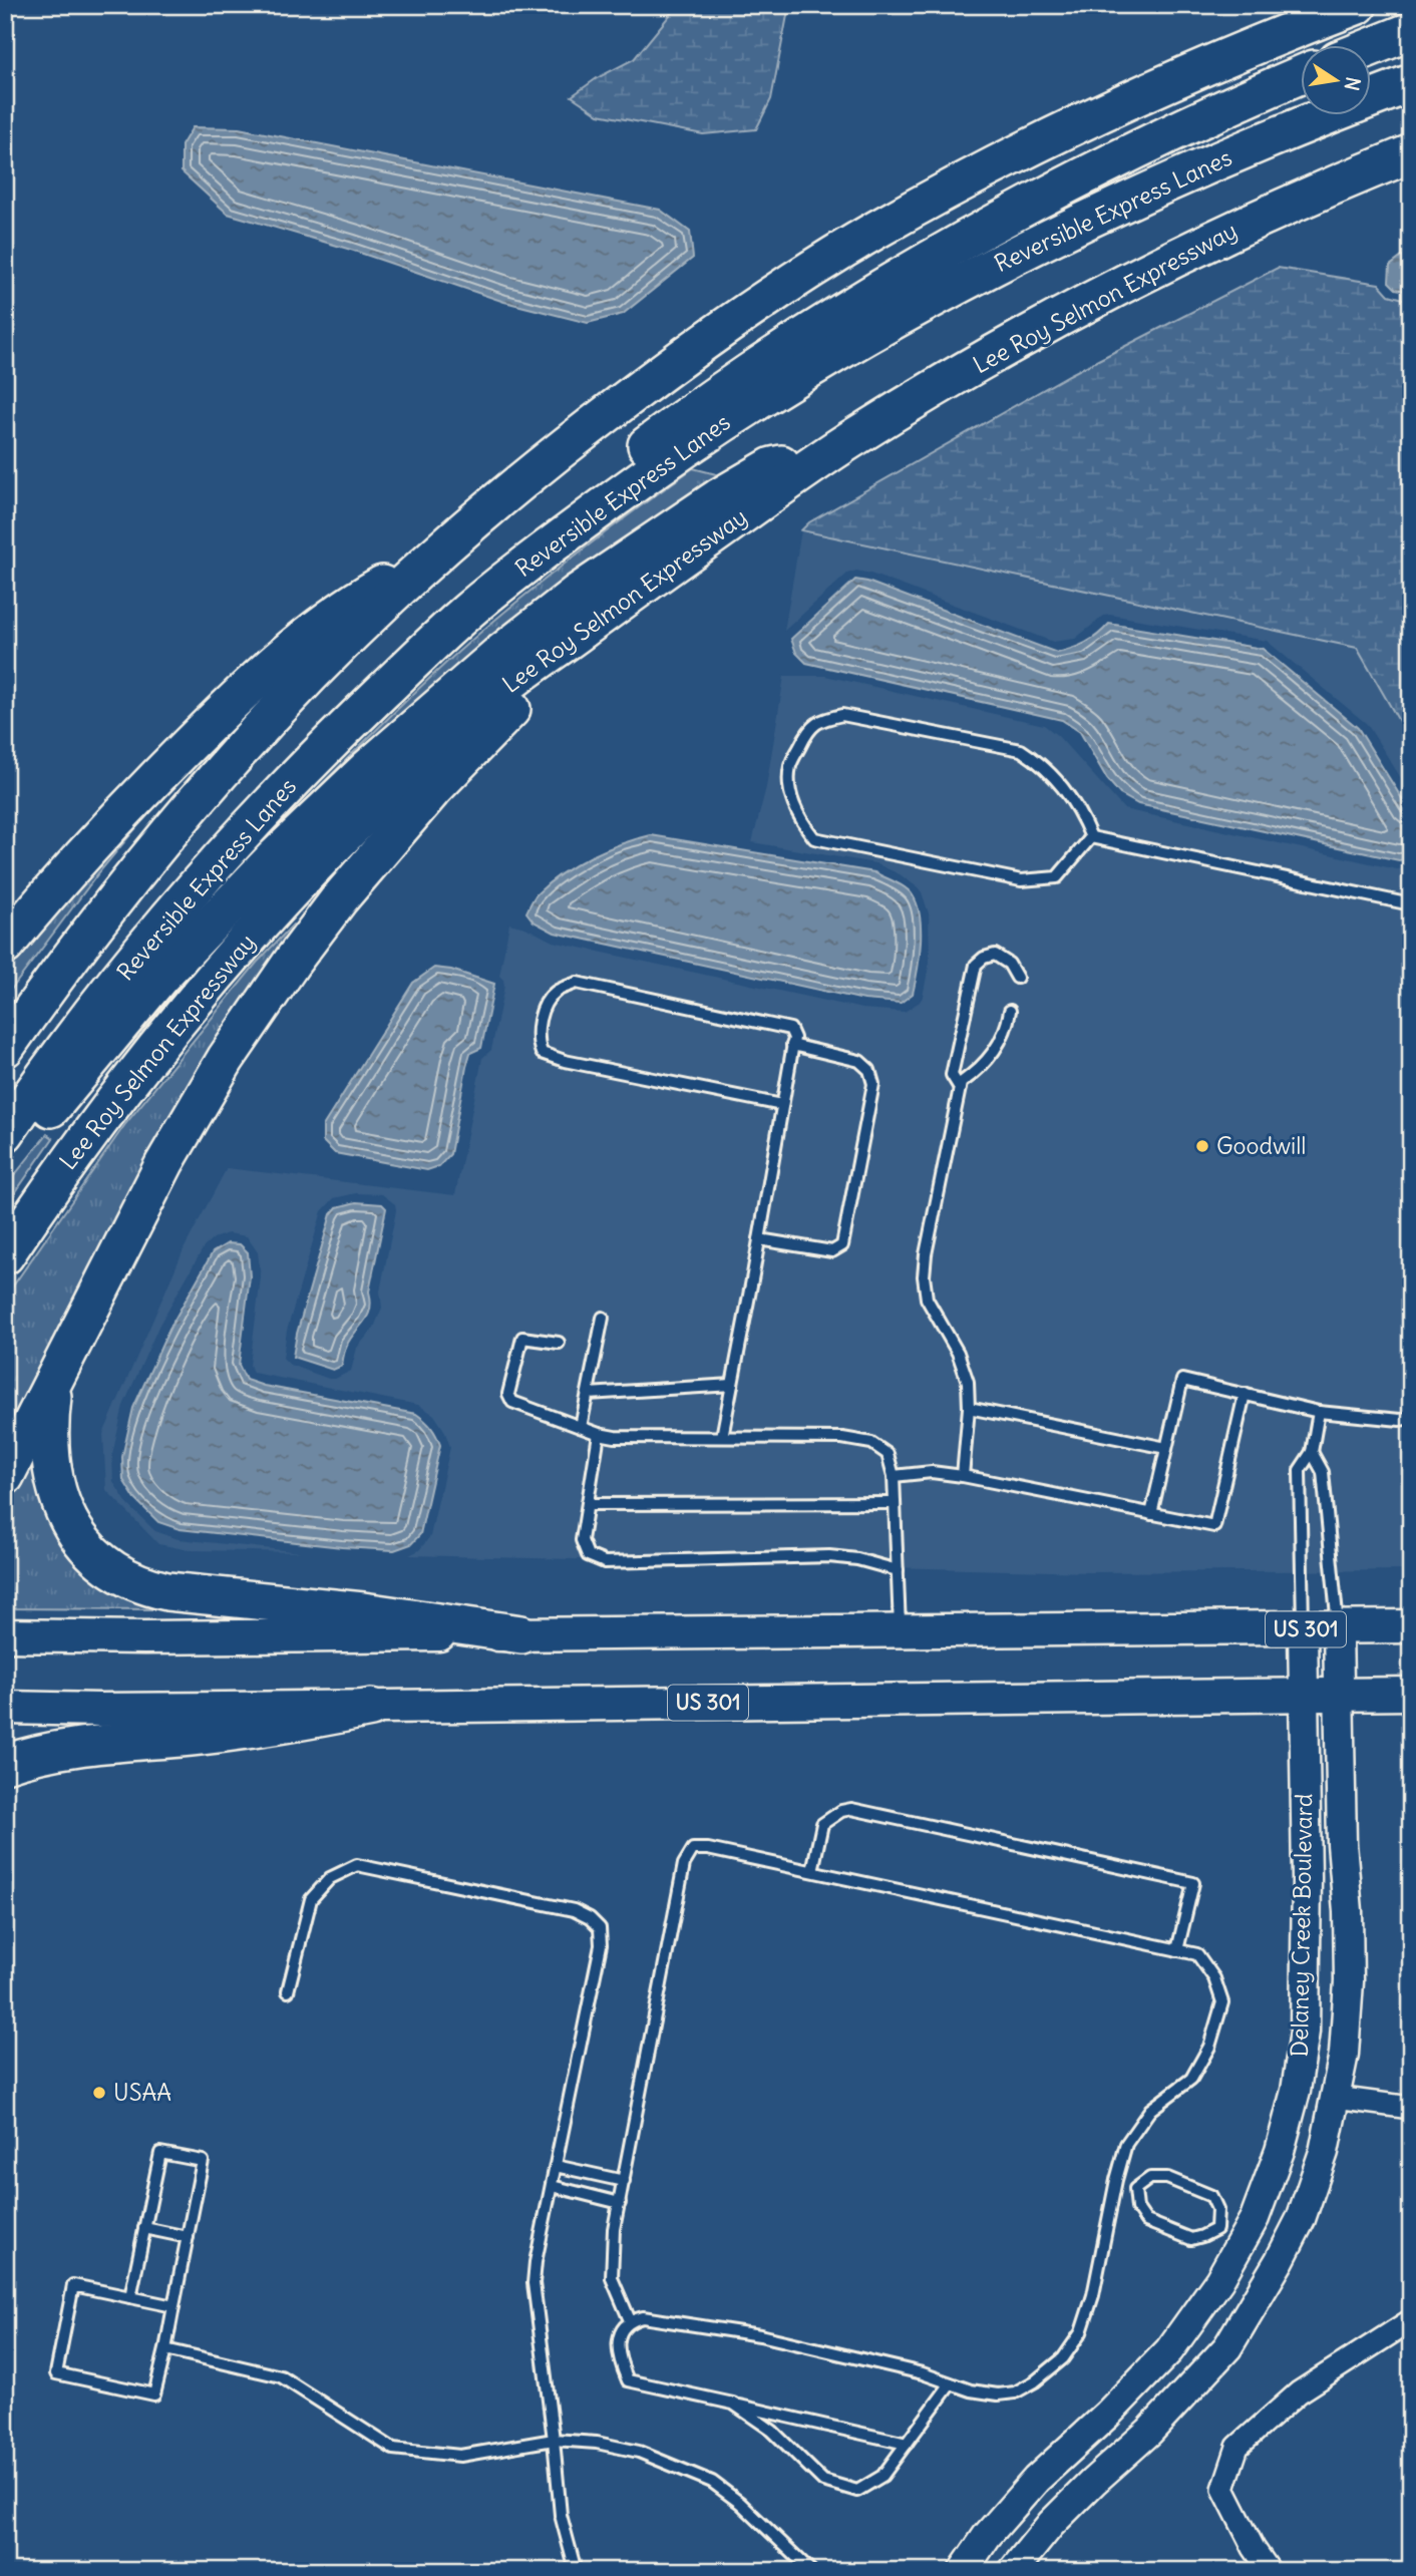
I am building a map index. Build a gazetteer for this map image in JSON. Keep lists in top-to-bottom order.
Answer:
{
  "streets": {
    "highway": ["Reversible Express Lanes", "Lee Roy Selmon Expressway"],
    "main road": ["US 301"],
    "street": ["Delaney Creek Boulevard"]
  },
  "crossings": [
    ["US 301", "Delaney Creek Boulevard"]
  ],
  "places": ["Goodwill", "USAA"],
  "north": "right"
}
